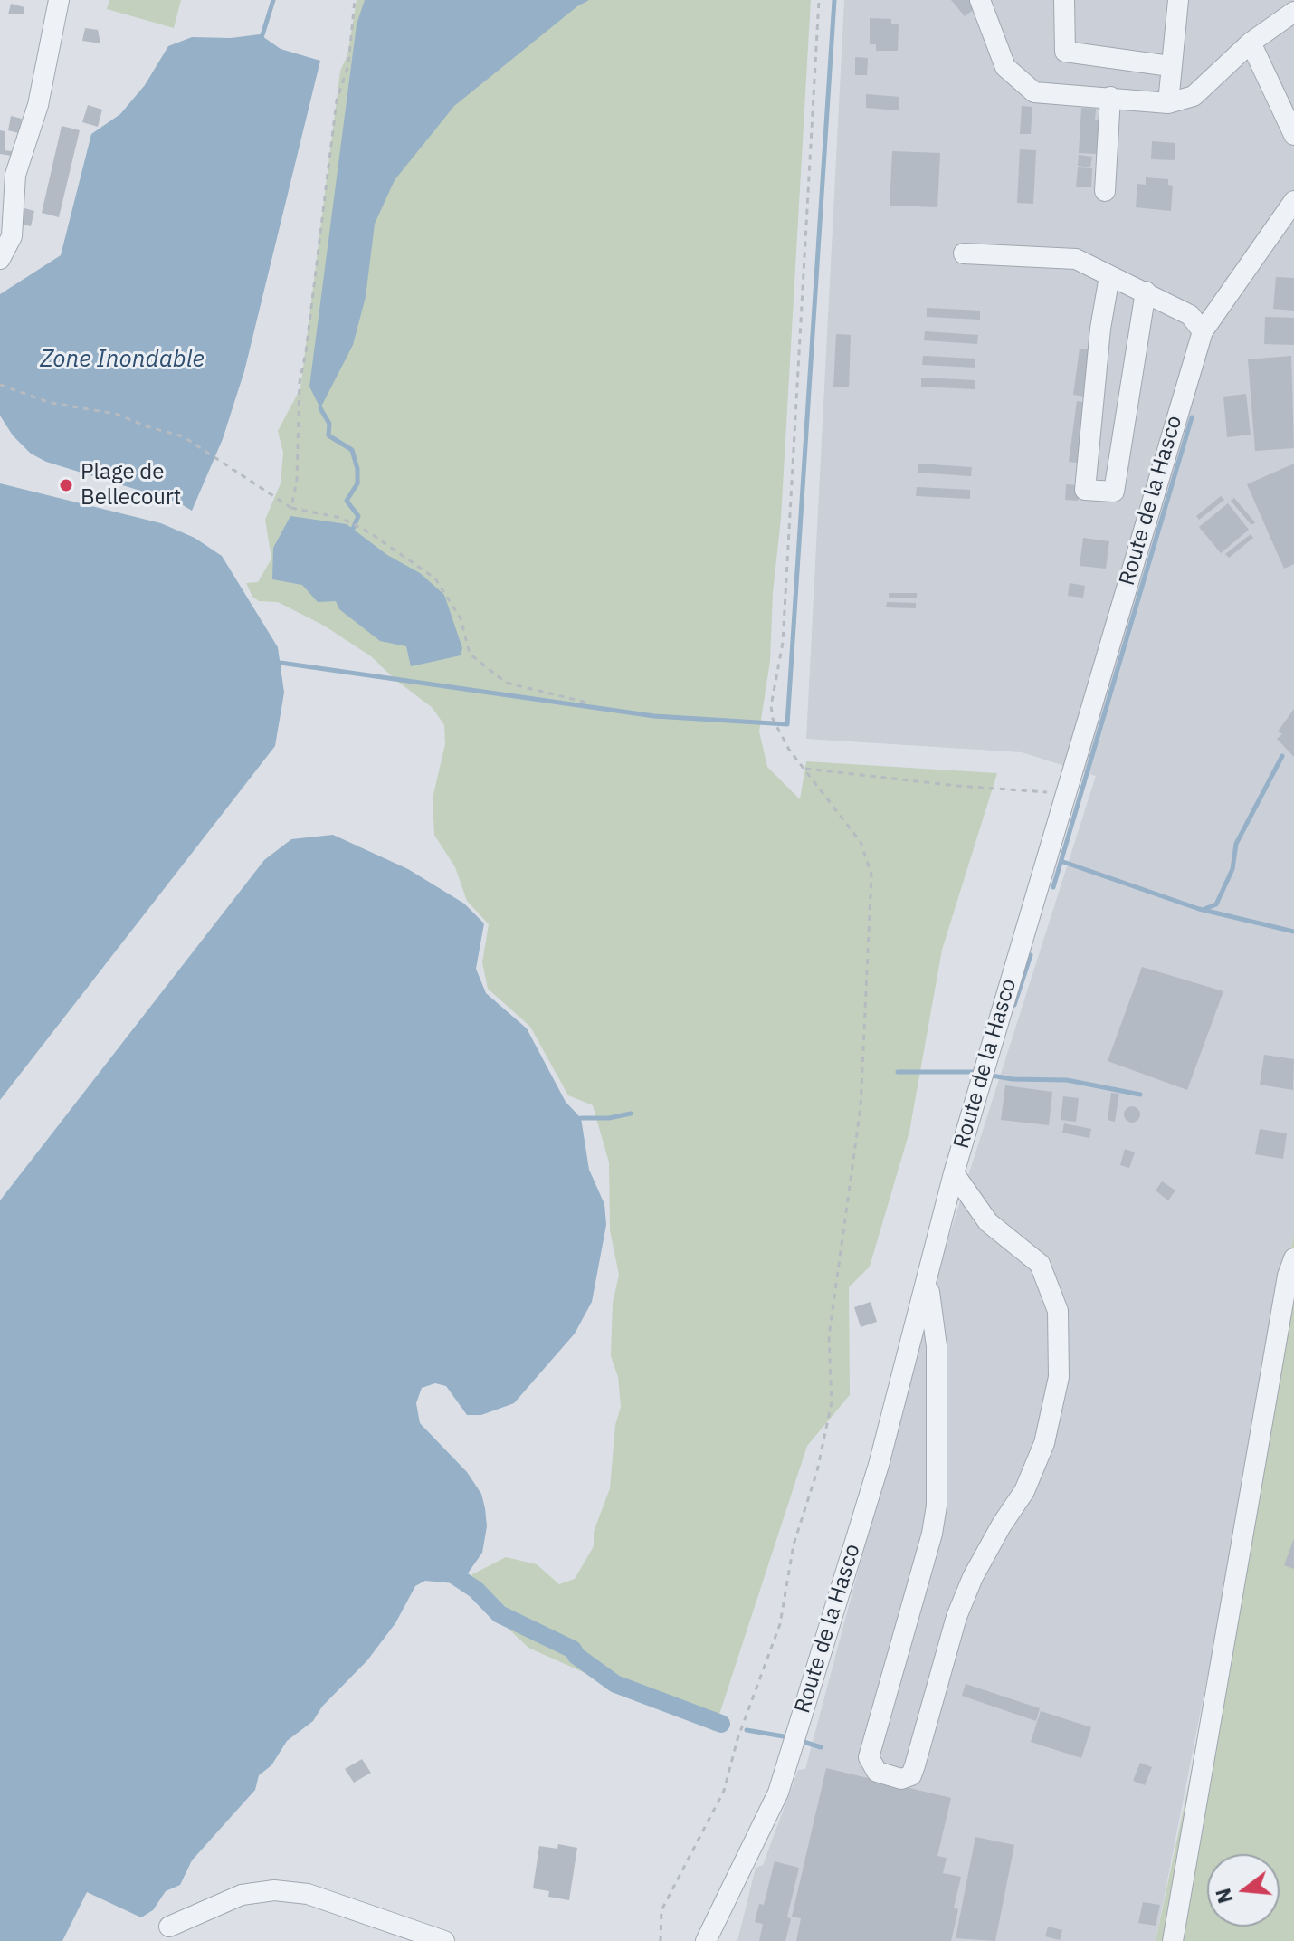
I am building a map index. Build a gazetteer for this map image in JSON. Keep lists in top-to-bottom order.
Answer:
{
  "streets": {
    "street": ["Route de la Hasco"]
  },
  "water": ["Zone Inondable"],
  "places": ["Plage de Bellecourt"],
  "north": "left"
}
